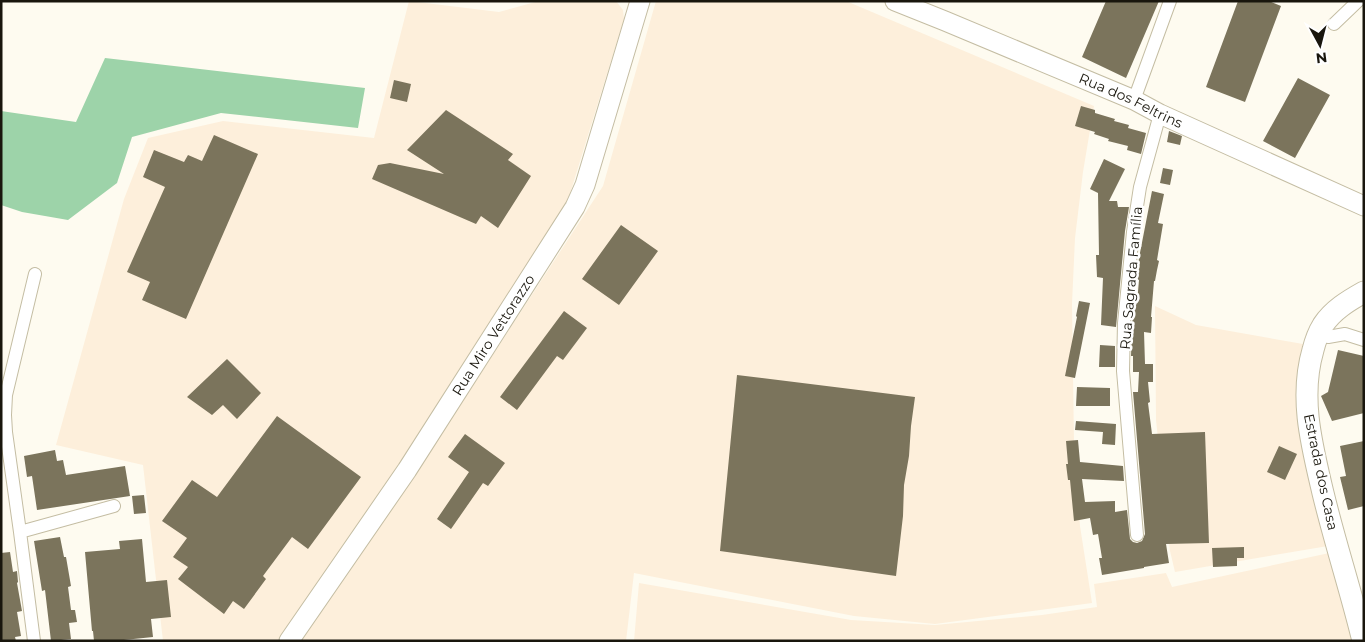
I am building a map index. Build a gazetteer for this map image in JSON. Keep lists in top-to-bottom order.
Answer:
{
  "streets": {
    "main road": ["Estrada dos Casa"],
    "street": ["Rua dos Feltrins", "Rua Sagrada Família", "Rua Miro Vettorazzo"]
  },
  "crossings": [
    ["Rua dos Feltrins", "Rua Sagrada Família"]
  ],
  "north": "bottom"
}
